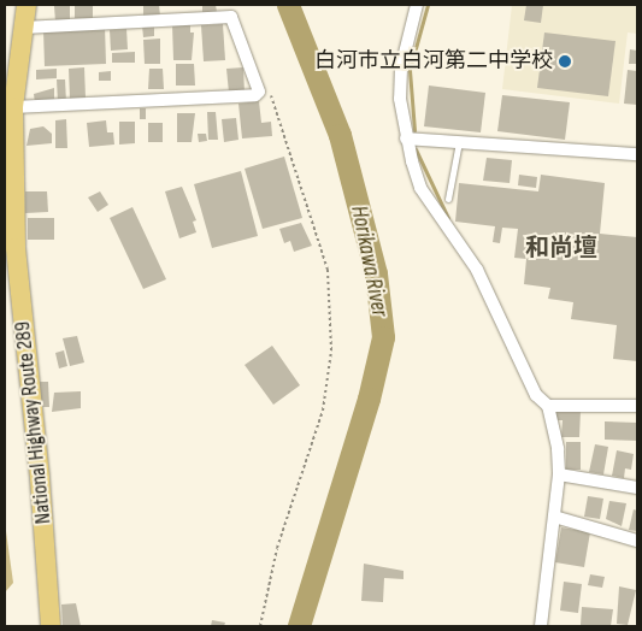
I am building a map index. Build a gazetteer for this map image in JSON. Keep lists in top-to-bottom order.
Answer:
{
  "streets": {
    "highway": ["National Highway Route 289"]
  },
  "districts": ["和尚壇"],
  "water": ["Horikawa River"],
  "places": ["白河市立白河第二中学校"]
}
